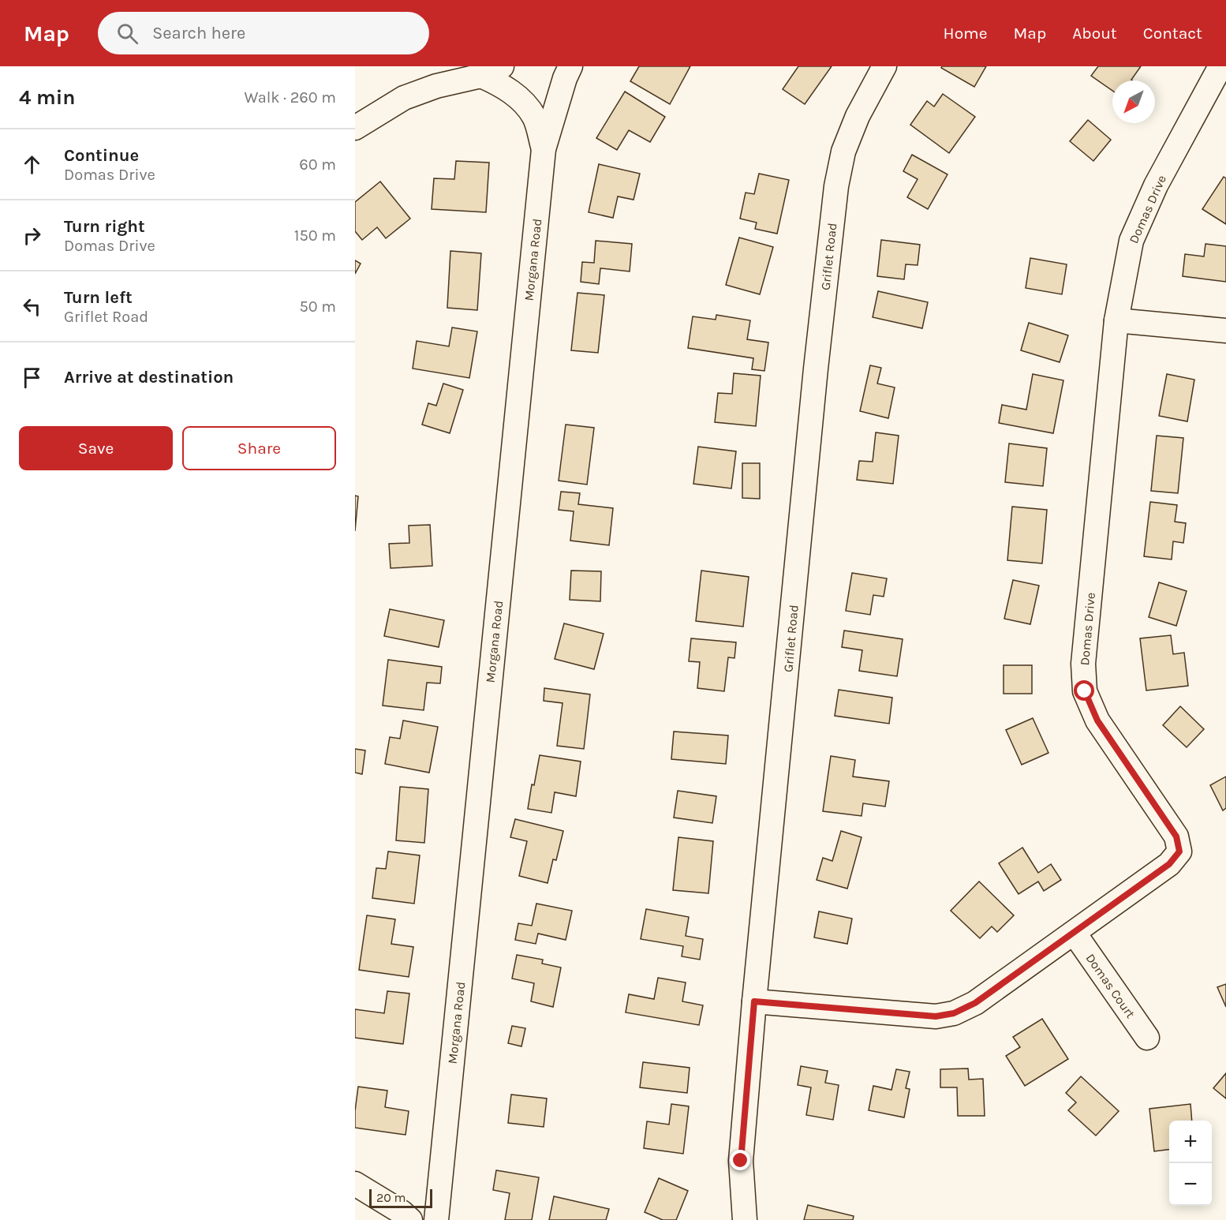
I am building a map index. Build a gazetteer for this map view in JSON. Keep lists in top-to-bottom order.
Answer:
{
  "streets": {
    "street": [
      "Domas Drive",
      "Griflet Road",
      "Morgana Road",
      "Domas Court"
    ]
  },
  "crossings": [
    ["Domas Drive", "Griflet Road"],
    ["Domas Drive", "Domas Court"]
  ],
  "scale_bar": "20 m",
  "north": "bottom left",
  "page": {
    "header": "Map",
    "search": "Search here",
    "nav": [
      "Home",
      "Map",
      "About",
      "Contact"
    ],
    "heading": ["4 min", "Walk · 260 m"],
    "list": [
      ["Continue", "Domas Drive", "60 m"],
      ["Turn right", "Domas Drive", "150 m"],
      ["Turn left", "Griflet Road", "50 m"],
      "Arrive at destination"
    ],
    "buttons": ["Save", "Share"],
    "map_buttons": ["+", "−"],
    "scale": "20 m"
  }
}
